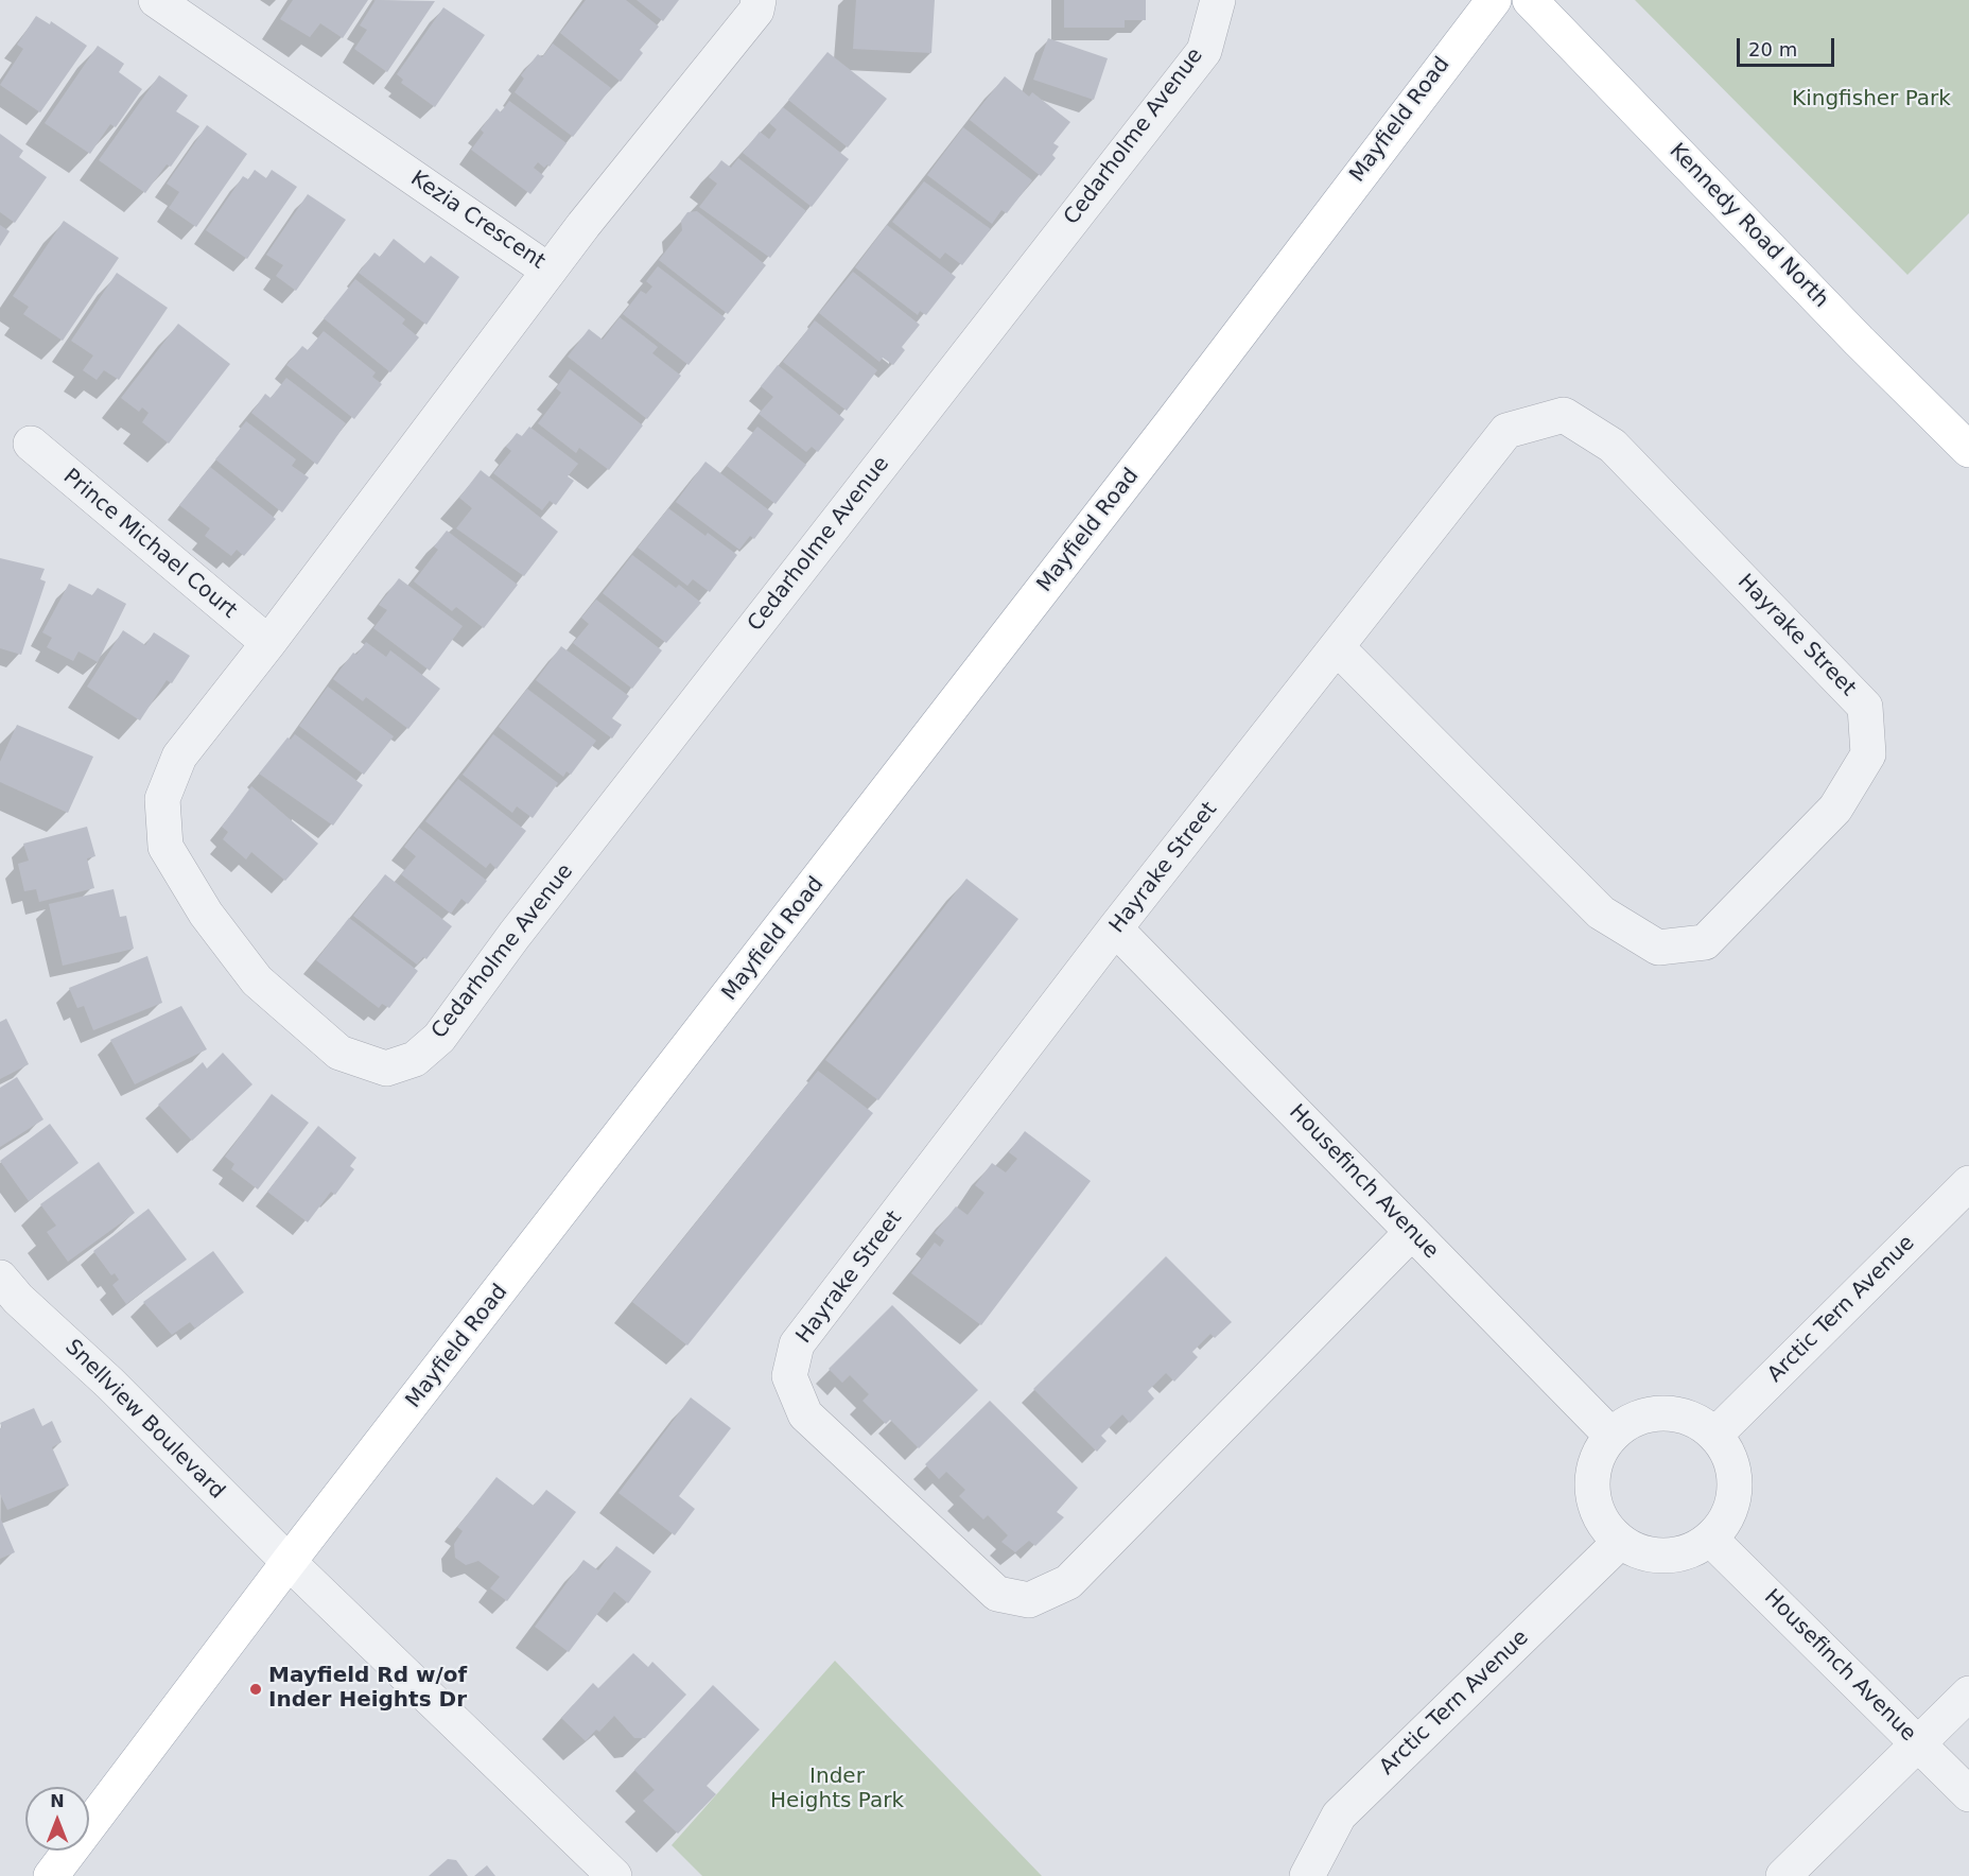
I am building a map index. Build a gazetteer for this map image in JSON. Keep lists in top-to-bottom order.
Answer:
{
  "streets": {
    "main road": ["Mayfield Road", "Kennedy Road North"],
    "street": [
      "Cedarholme Avenue",
      "Kezia Crescent",
      "Prince Michael Court",
      "Hayrake Street",
      "Housefinch Avenue",
      "Arctic Tern Avenue",
      "Snellview Boulevard"
    ]
  },
  "crossings": [
    ["Mayfield Road", "Snellview Boulevard"],
    ["Cedarholme Avenue", "Kezia Crescent"],
    ["Cedarholme Avenue", "Prince Michael Court"],
    ["Hayrake Street", "Housefinch Avenue"],
    ["Housefinch Avenue", "Arctic Tern Avenue"]
  ],
  "parks": ["Kingfisher Park", "Inder Heights Park"],
  "places": ["Mayfield Rd w/of Inder Heights Dr"],
  "scale_bar": "20 m",
  "north": "top"
}
